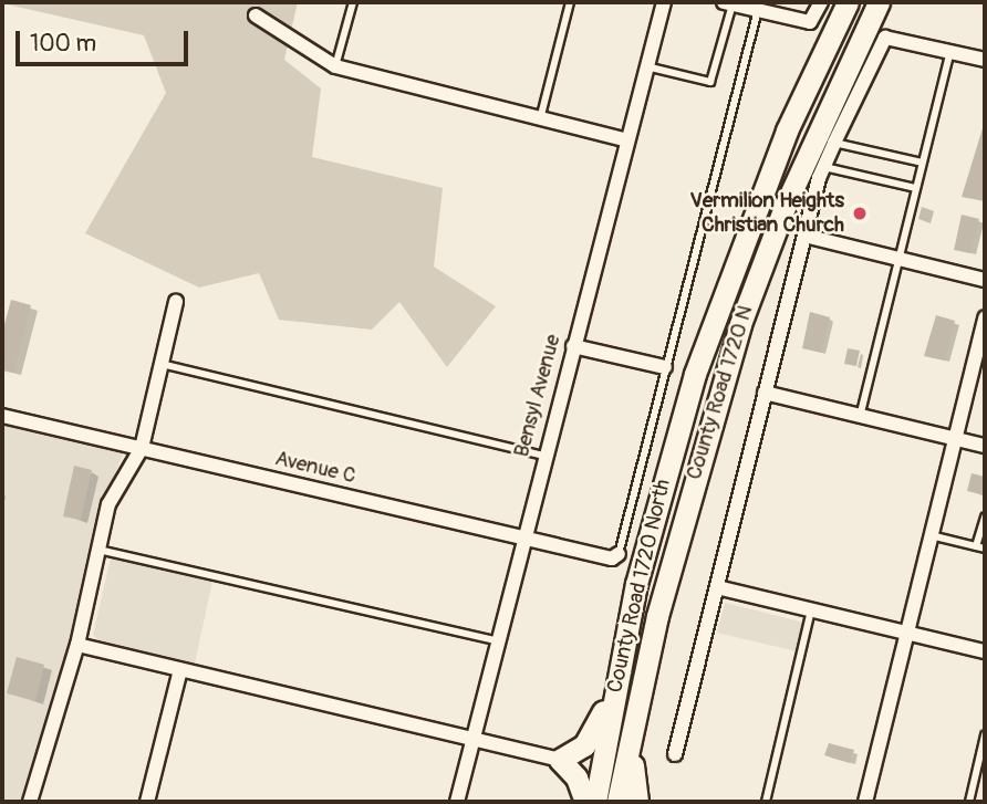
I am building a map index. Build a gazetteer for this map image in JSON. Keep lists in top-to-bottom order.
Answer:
{
  "streets": {
    "main road": ["County Road 1720 N", "County Road 1720 North"],
    "street": ["Bensyl Avenue", "Avenue C"]
  },
  "crossings": [
    ["County Road 1720 N", "County Road 1720 North"],
    ["Bensyl Avenue", "Avenue C"]
  ],
  "places": ["Vermilion Heights Christian Church"],
  "scale_bar": "100 m"
}
